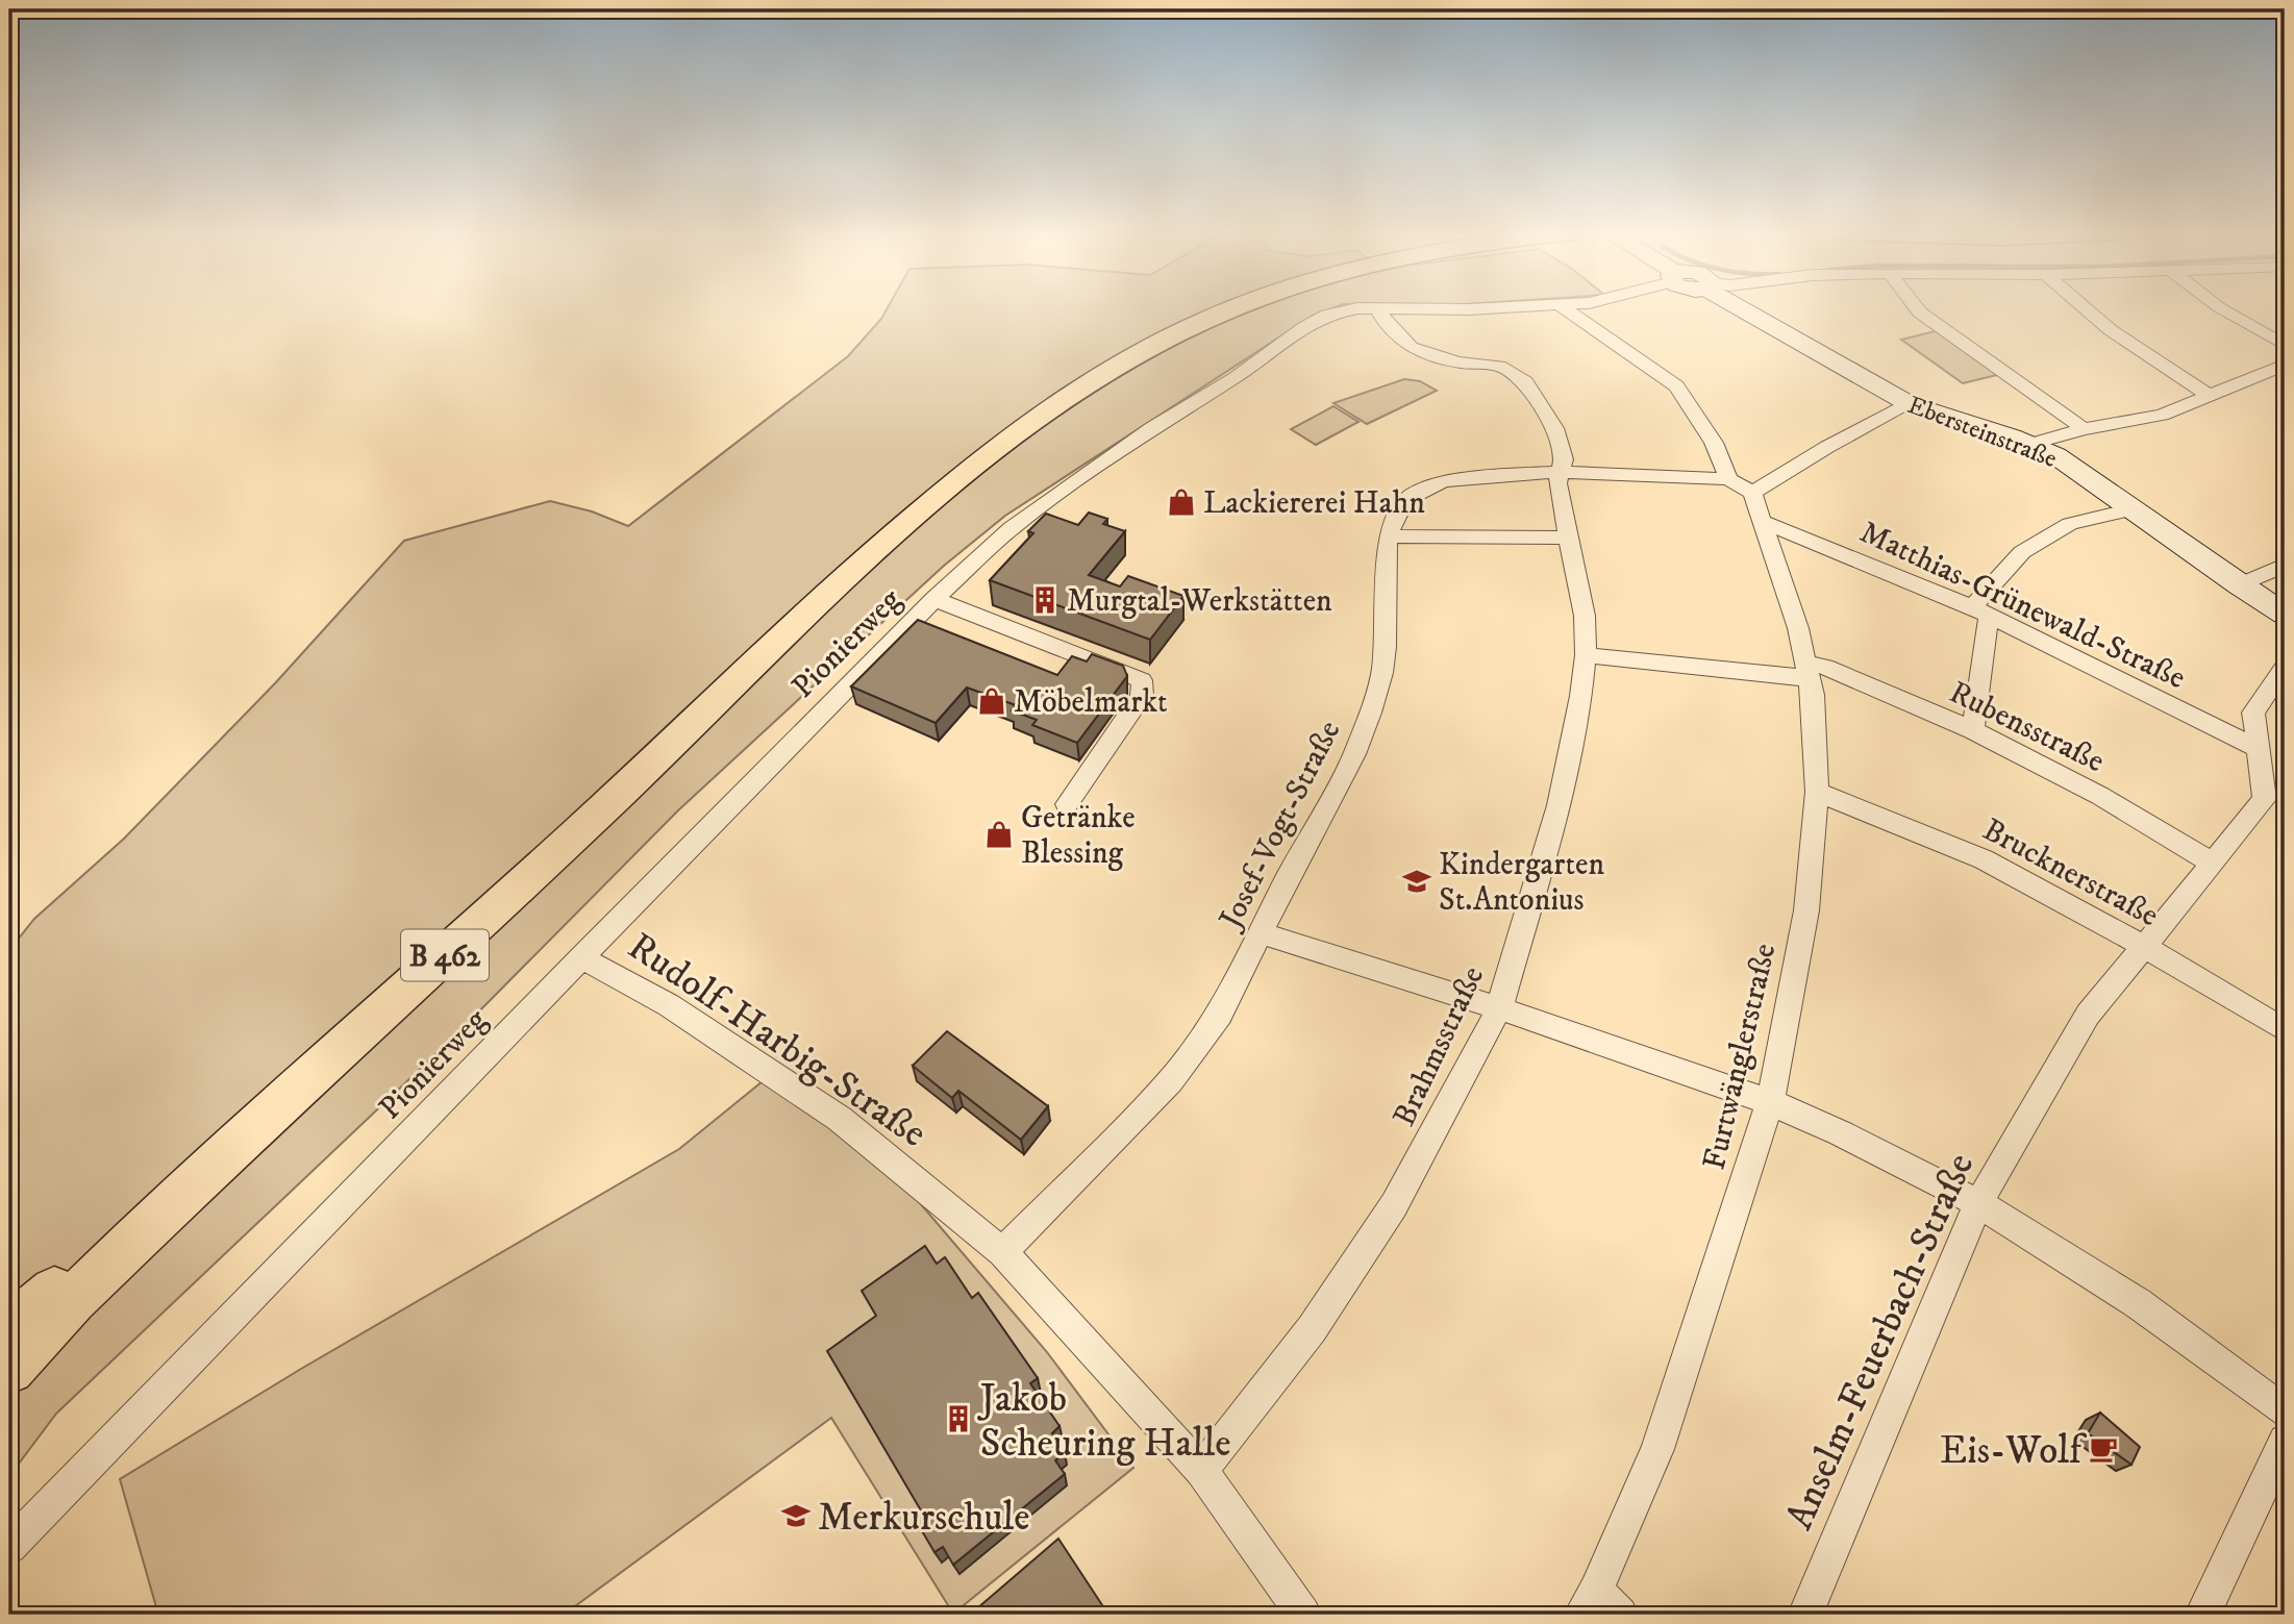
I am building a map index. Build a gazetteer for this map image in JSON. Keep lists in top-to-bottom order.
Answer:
{
  "streets": {
    "main road": ["B 462"],
    "street": [
      "Ebersteinstraße",
      "Matthias-Grünewald-Straße",
      "Pionierweg",
      "Rubensstraße",
      "Josef-Vogt-Straße",
      "Brucknerstraße",
      "Rudolf-Harbig-Straße",
      "Brahmsstraße",
      "Furtwänglerstraße",
      "Anselm-Feuerbach-Straße"
    ]
  },
  "crossings": [
    ["Matthias-Grünewald-Straße", "Furtwänglerstraße"],
    ["Matthias-Grünewald-Straße", "Anselm-Feuerbach-Straße"],
    ["Pionierweg", "Rudolf-Harbig-Straße"],
    ["Pionierweg", "Brahmsstraße"],
    ["Rubensstraße", "Brahmsstraße"],
    ["Rubensstraße", "Furtwänglerstraße"],
    ["Rubensstraße", "Anselm-Feuerbach-Straße"],
    ["Josef-Vogt-Straße", "Rudolf-Harbig-Straße"],
    ["Josef-Vogt-Straße", "Brahmsstraße"],
    ["Josef-Vogt-Straße", "Furtwänglerstraße"],
    ["Brucknerstraße", "Furtwänglerstraße"],
    ["Brucknerstraße", "Anselm-Feuerbach-Straße"],
    ["Rudolf-Harbig-Straße", "Brahmsstraße"]
  ],
  "places": {
    "shop": ["Lackiererei Hahn", "Möbelmarkt", "Getränke Blessing"],
    "building": ["Murgtal-Werkstätten", "Jakob Scheuring Halle"],
    "school or university": ["Kindergarten St.Antonius", "Merkurschule"],
    "cafe": ["Eis-Wolf"]
  }
}
